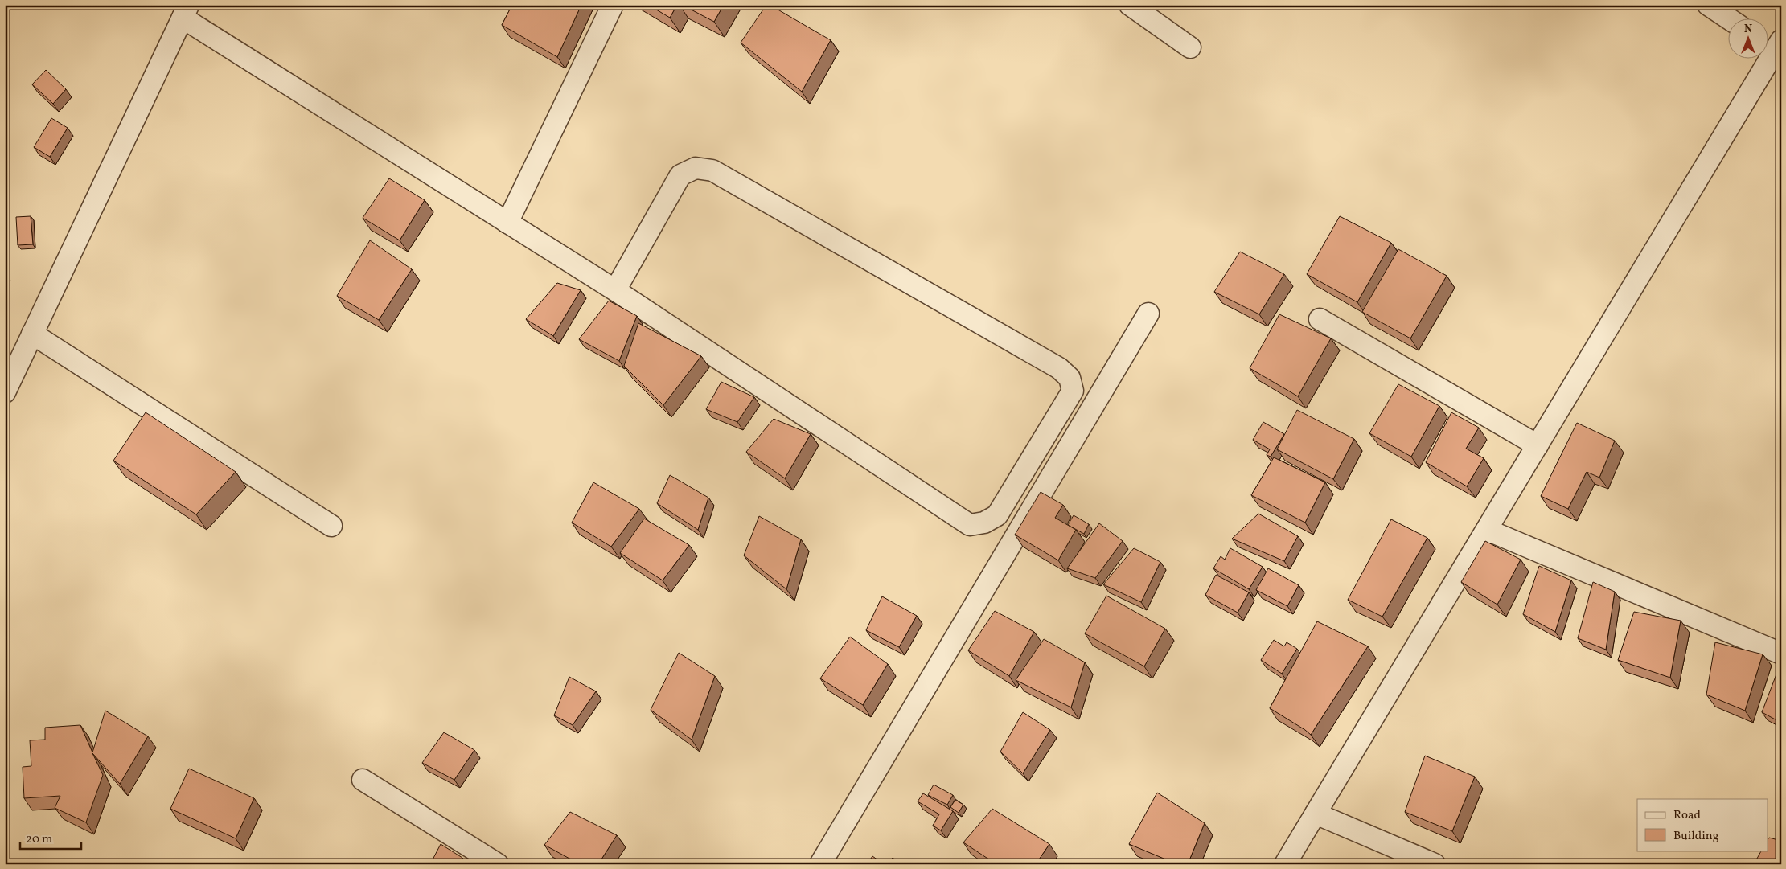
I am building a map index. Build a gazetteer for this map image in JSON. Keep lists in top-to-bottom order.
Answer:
{
  "legend": ["Road", "Building"],
  "scale_bar": "20 m",
  "north": "top"
}
